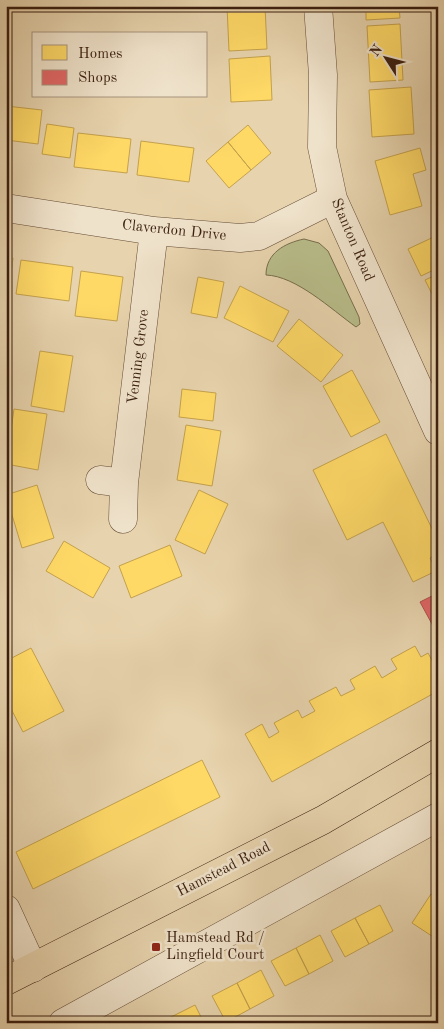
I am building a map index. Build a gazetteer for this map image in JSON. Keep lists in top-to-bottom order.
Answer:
{
  "streets": {
    "main road": ["Hamstead Road"],
    "street": ["Claverdon Drive", "Stanton Road", "Venning Grove"]
  },
  "crossings": [
    ["Claverdon Drive", "Stanton Road"],
    ["Claverdon Drive", "Venning Grove"]
  ],
  "places": {
    "transit": ["Hamstead Rd / Lingfield Court"]
  },
  "legend": ["Homes", "Shops"],
  "north": "top left"
}
